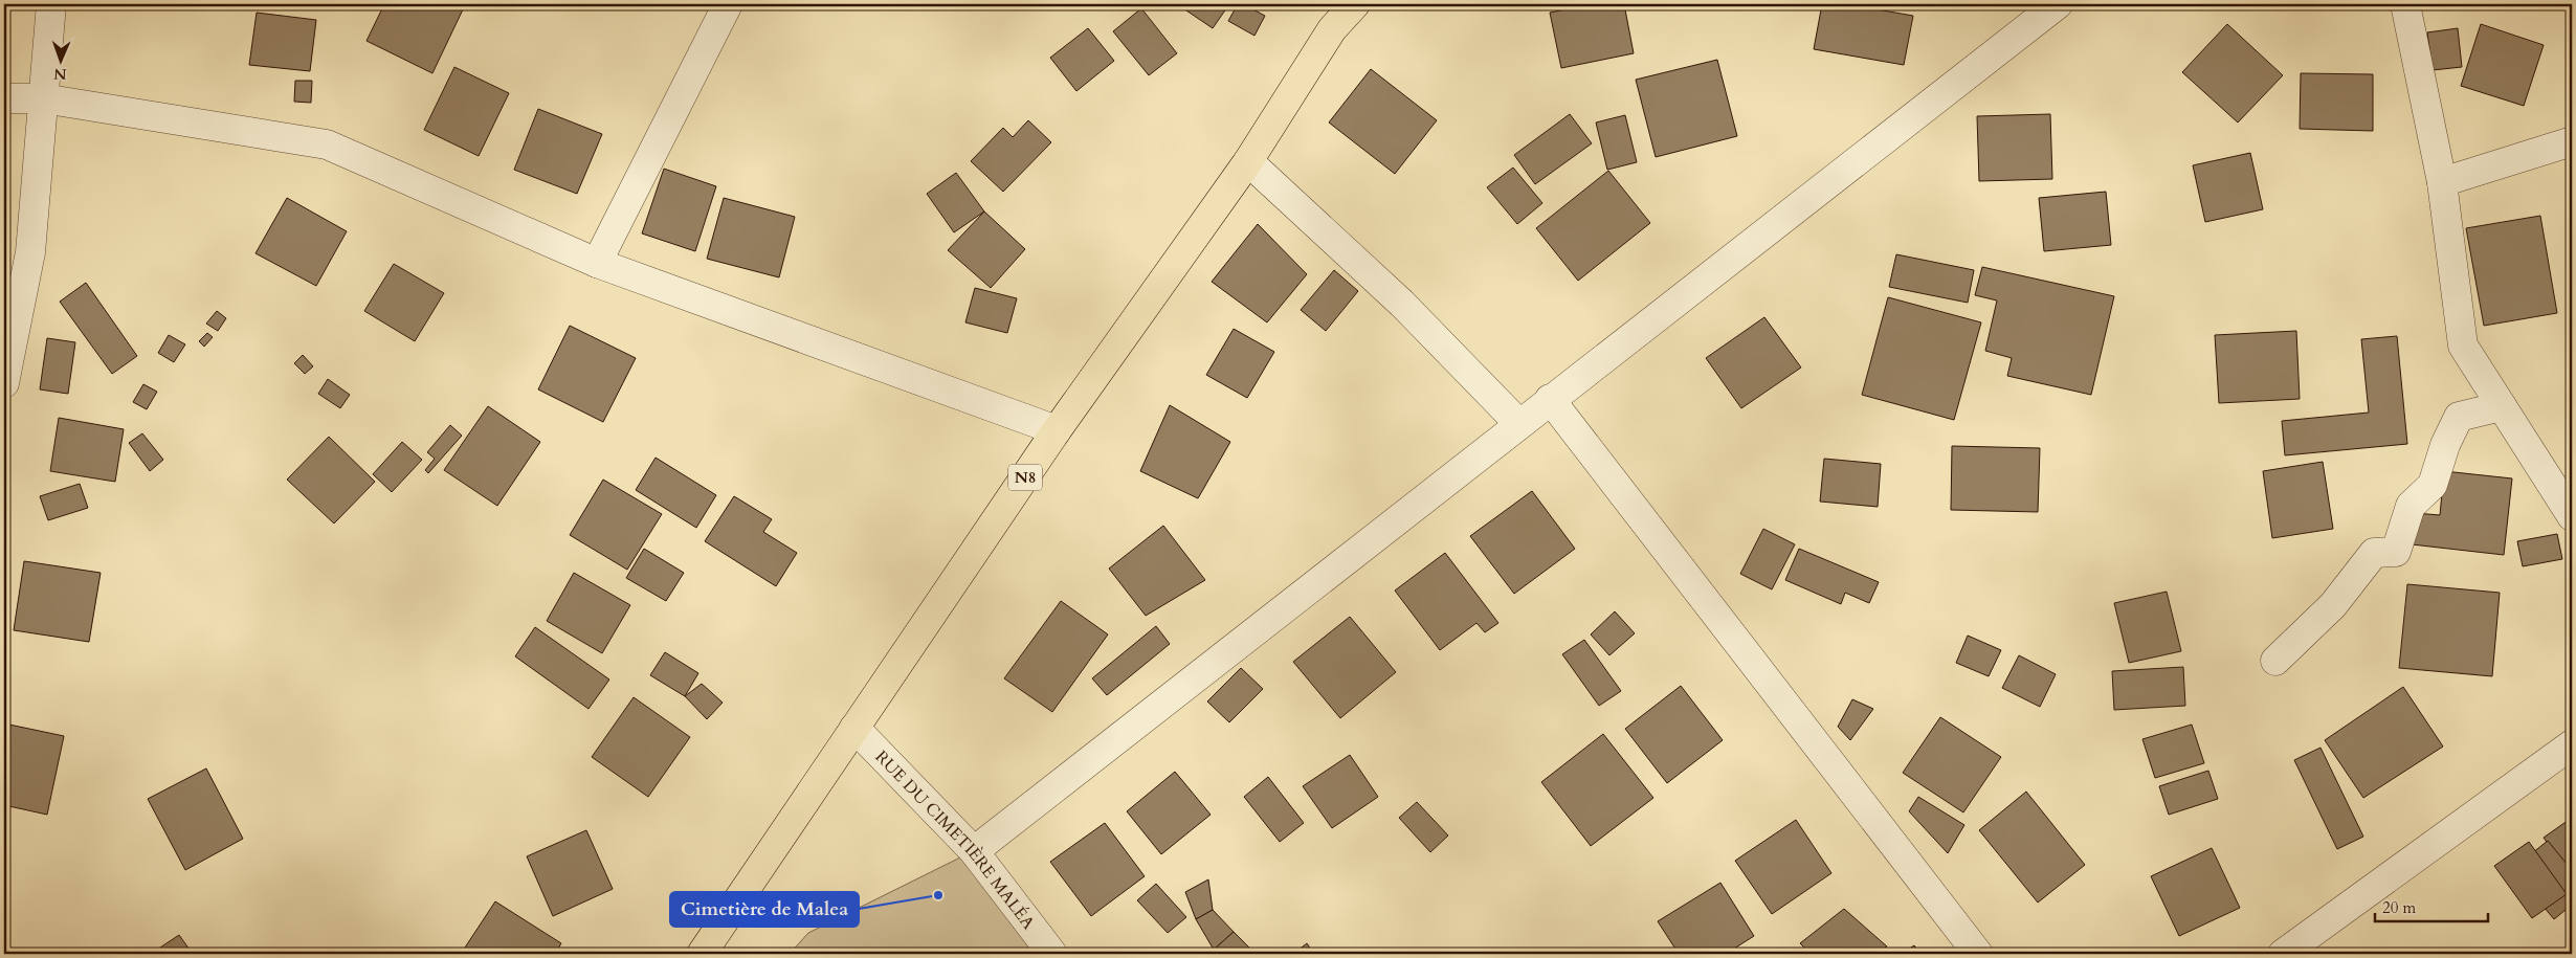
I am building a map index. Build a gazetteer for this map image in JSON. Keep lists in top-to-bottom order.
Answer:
{
  "streets": {
    "main road": ["N8"],
    "street": ["RUE DU CIMETIÈRE MALÉA"]
  },
  "crossings": [
    ["N8", "RUE DU CIMETIÈRE MALÉA"]
  ],
  "places": ["Cimetière de Malea"],
  "scale_bar": "20 m",
  "north": "bottom"
}
